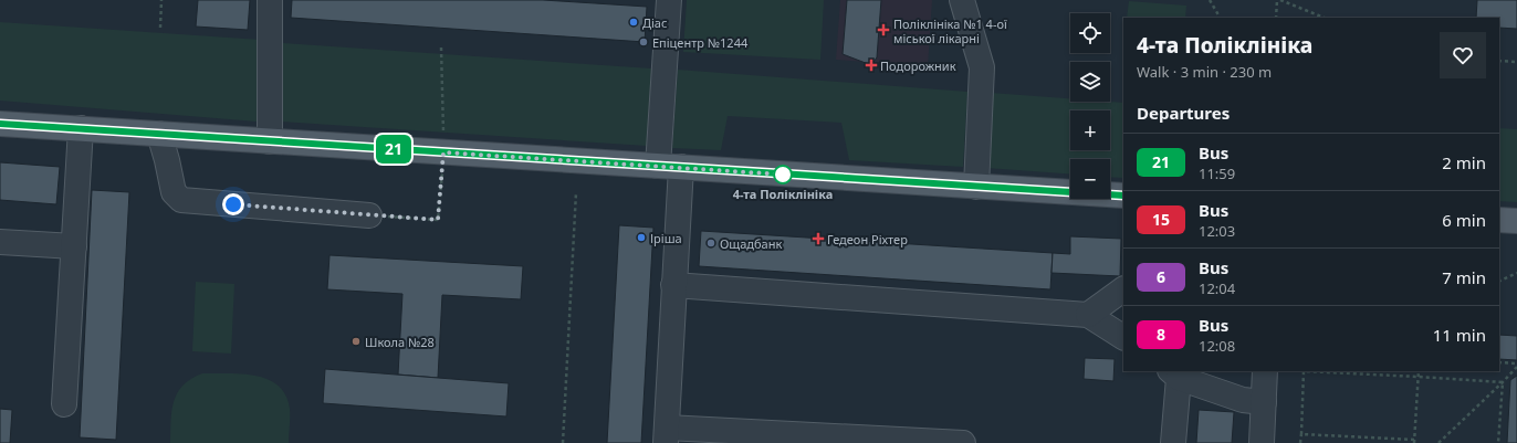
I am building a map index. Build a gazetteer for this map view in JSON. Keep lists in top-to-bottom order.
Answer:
{
  "places": {
    "other": [
      "Діас",
      "Епіцентр №1244",
      "4-та Поліклініка",
      "Іріша",
      "Ощадбанк",
      "Школа №28"
    ],
    "health": ["Поліклініка №1 4-ої міської лікарні", "Подорожник", "Гедеон Ріхтер"]
  },
  "lines": ["bus line 21"],
  "page": {
    "on_map": "21",
    "map_buttons": ["+", "−"],
    "heading": [
      ["4-та Поліклініка", "Walk · 3 min · 230 m"],
      "Departures"
    ],
    "list": [
      {
        "mark": "21",
        "name": "Bus",
        "note": "11:59",
        "value": "2 min"
      },
      {
        "mark": "15",
        "name": "Bus",
        "note": "12:03",
        "value": "6 min"
      },
      {
        "mark": "6",
        "name": "Bus",
        "note": "12:04",
        "value": "7 min"
      },
      {
        "mark": "8",
        "name": "Bus",
        "note": "12:08",
        "value": "11 min"
      }
    ]
  }
}
